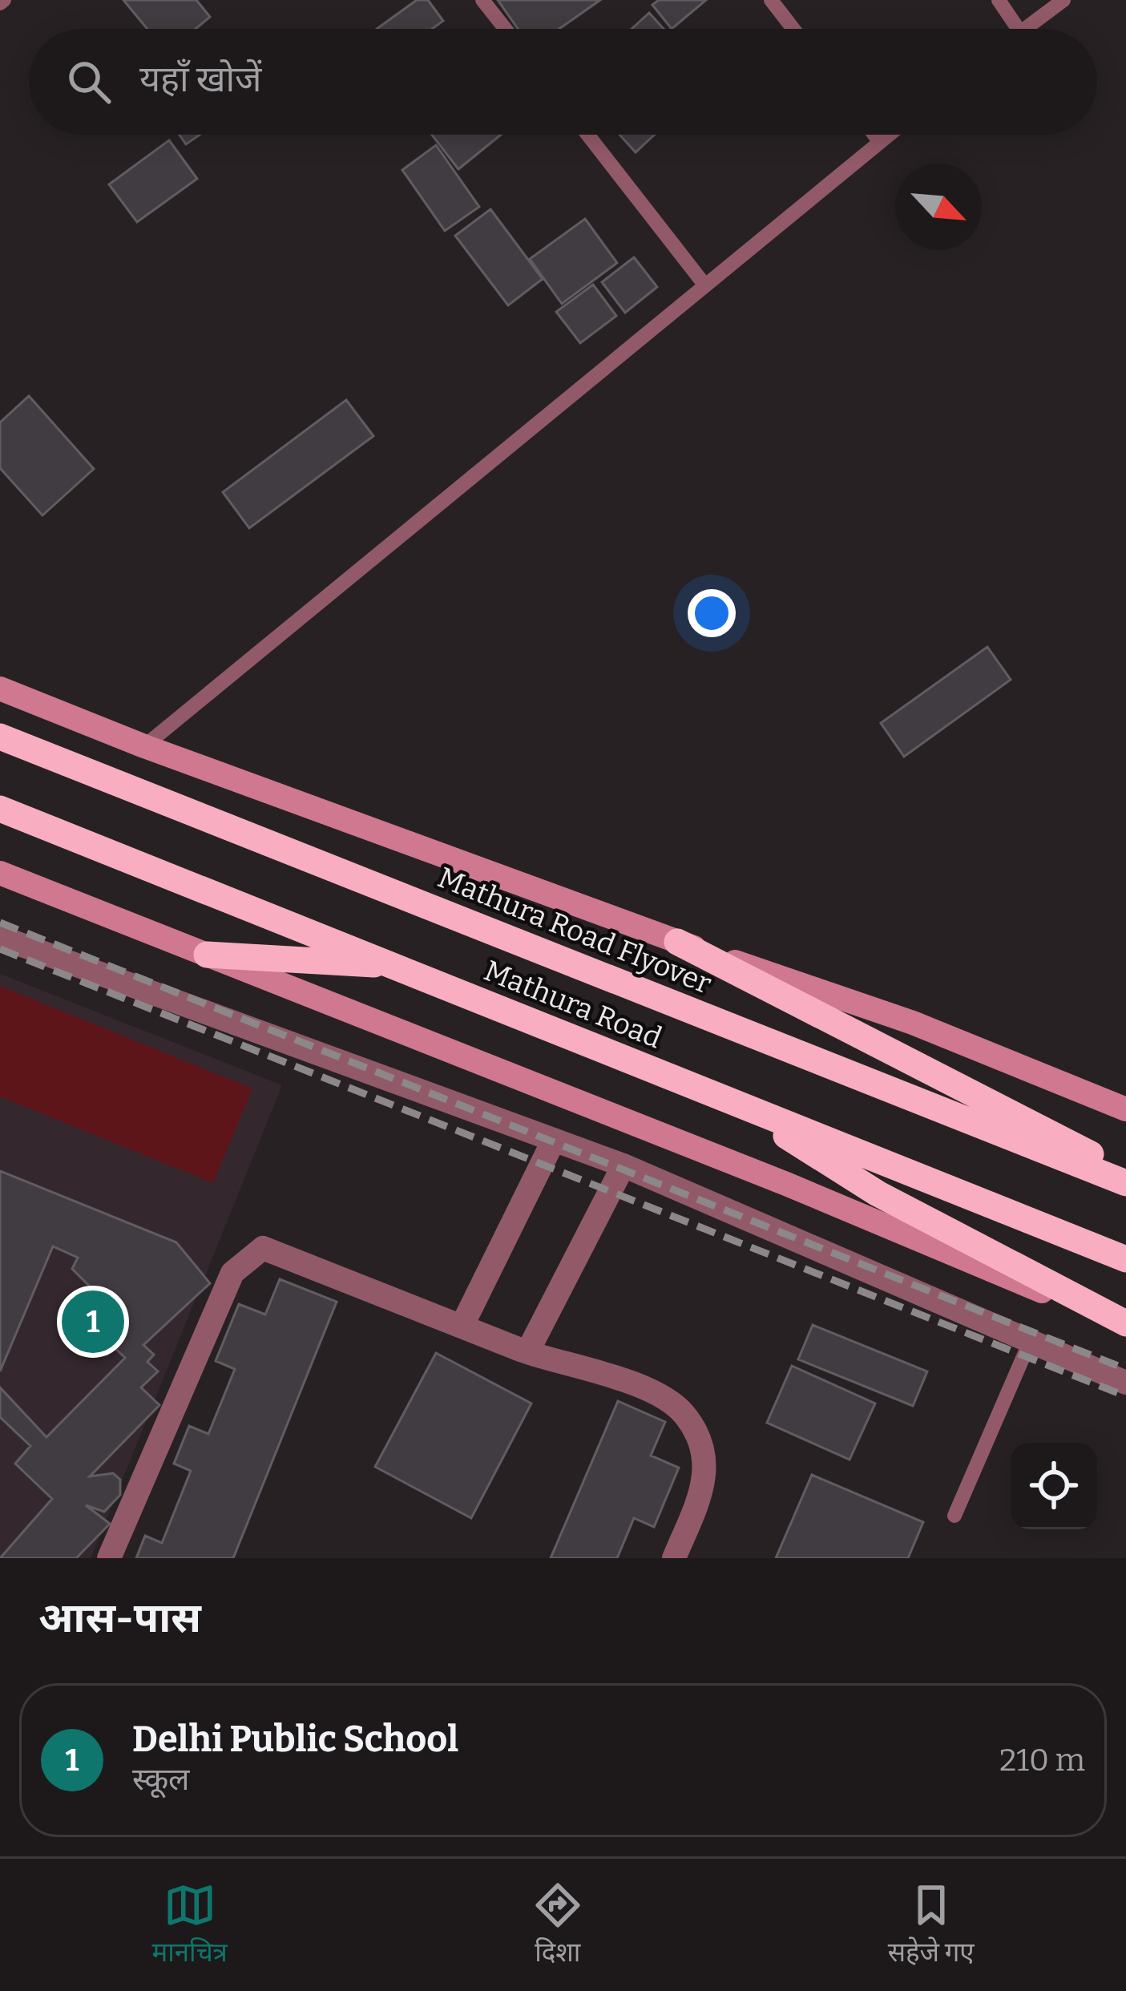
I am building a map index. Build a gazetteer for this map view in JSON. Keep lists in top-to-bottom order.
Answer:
{
  "streets": {
    "highway": ["Mathura Road Flyover", "Mathura Road"]
  },
  "north": "bottom right",
  "page": {
    "search": "यहाँ खोजें",
    "pins": "1",
    "heading": "आस-पास",
    "list": [
      {
        "mark": "1",
        "name": "Delhi Public School",
        "note": "स्कूल",
        "value": "210 m"
      }
    ],
    "nav": ["मानचित्र", "दिशा", "सहेजे गए"]
  }
}
